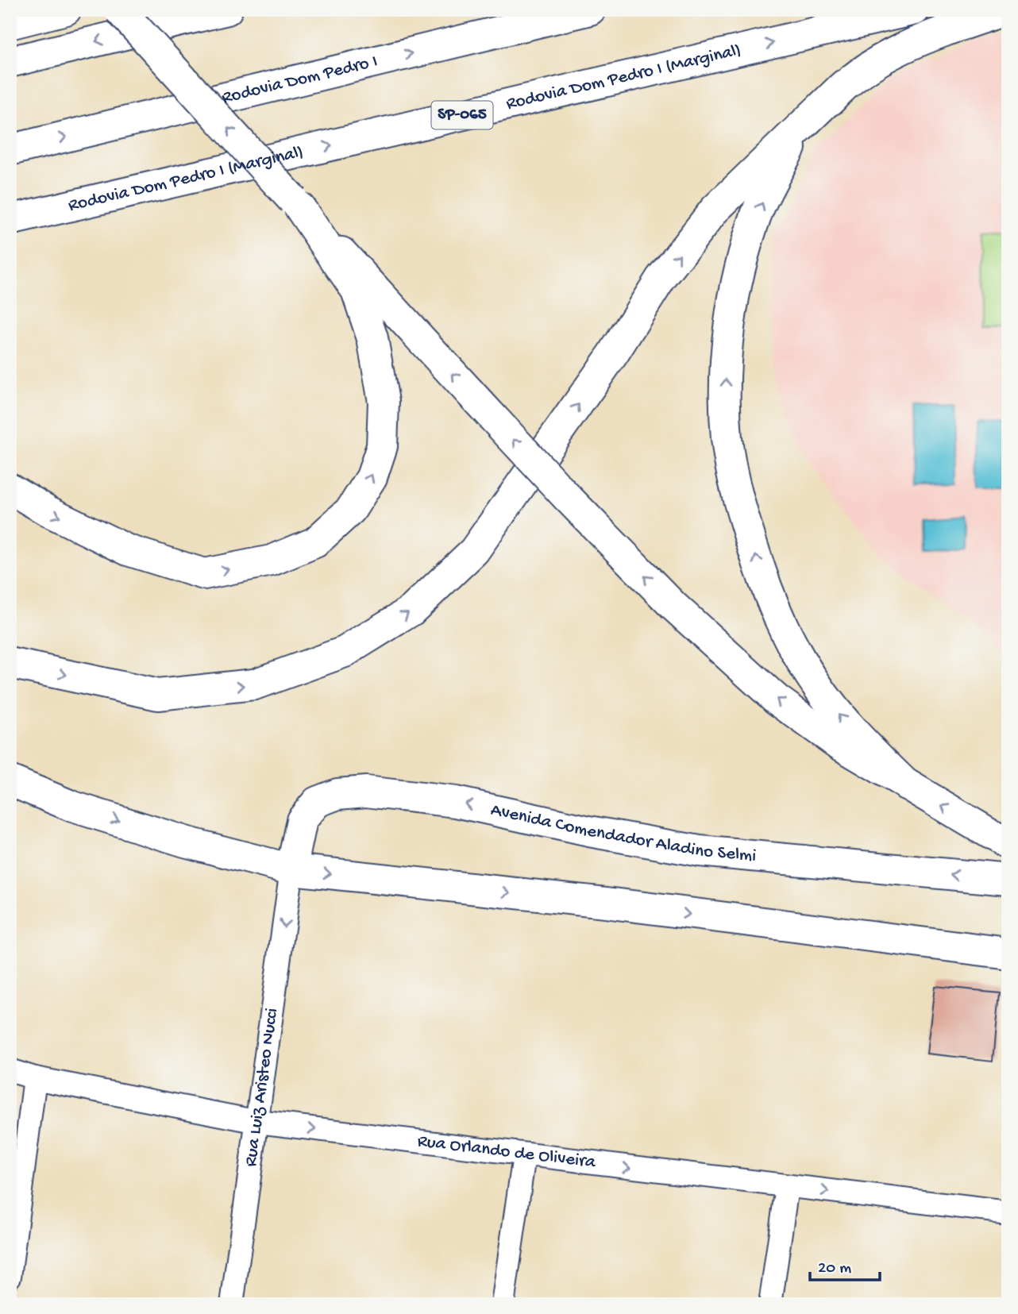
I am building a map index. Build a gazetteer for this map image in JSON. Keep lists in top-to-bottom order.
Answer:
{
  "streets": {
    "main road": [
      "Rodovia Dom Pedro I (Marginal)",
      "Rodovia Dom Pedro I",
      "SP-065",
      "Avenida Comendador Aladino Selmi"
    ],
    "street": ["Rua Luiz Aristeo Nucci", "Rua Orlando de Oliveira"]
  },
  "crossings": [
    ["Avenida Comendador Aladino Selmi", "Rua Luiz Aristeo Nucci"],
    ["Rua Luiz Aristeo Nucci", "Rua Orlando de Oliveira"]
  ],
  "one_way": ["Rua Luiz Aristeo Nucci", "Rua Orlando de Oliveira"],
  "scale_bar": "20 m"
}
